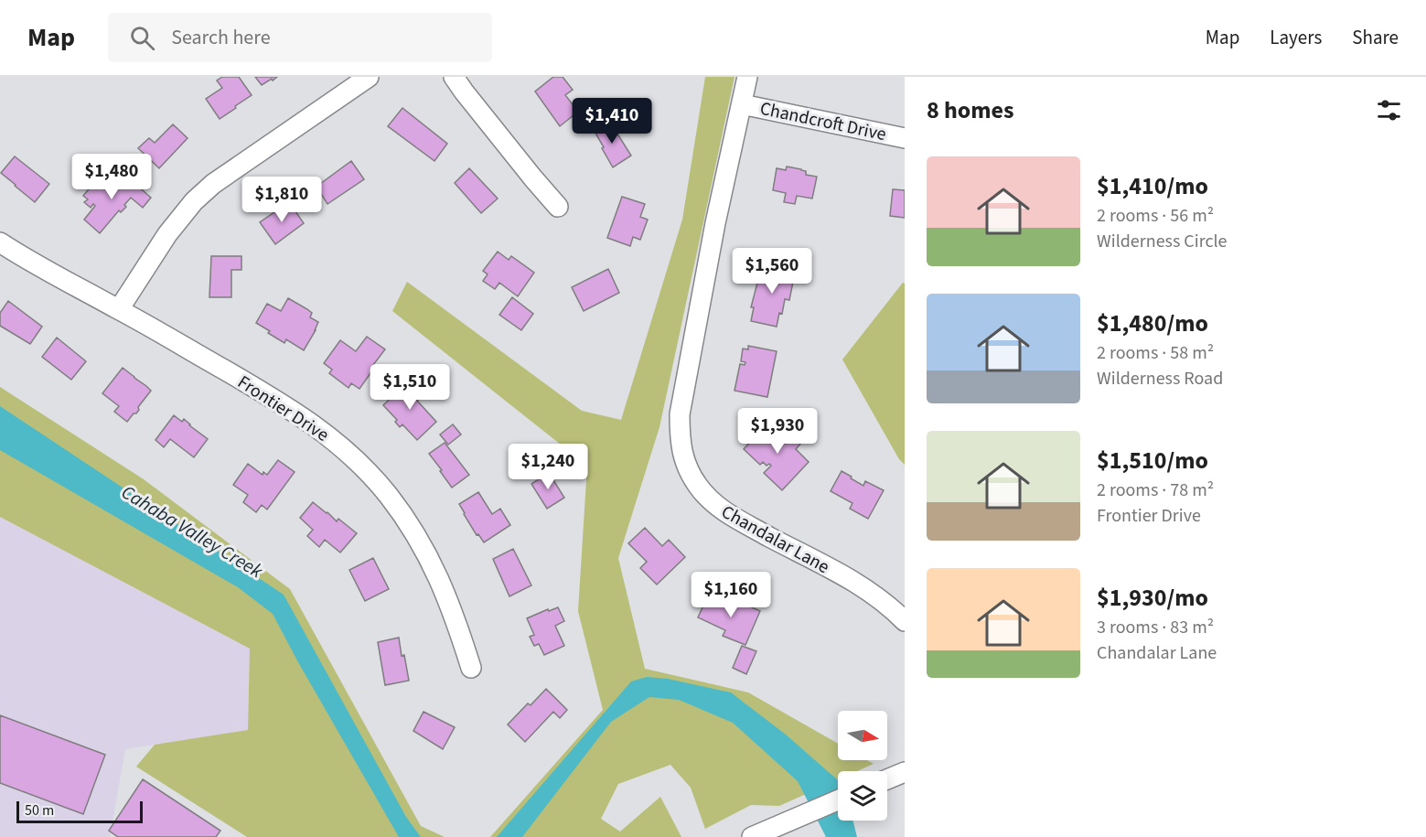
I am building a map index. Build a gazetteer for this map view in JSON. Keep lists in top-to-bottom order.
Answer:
{
  "streets": {
    "street": ["Chandcroft Drive", "Frontier Drive", "Chandalar Lane"]
  },
  "crossings": [
    ["Chandcroft Drive", "Chandalar Lane"]
  ],
  "water": ["Cahaba Valley Creek"],
  "scale_bar": "50 m",
  "north": "right",
  "page": {
    "header": "Map",
    "search": "Search here",
    "nav": ["Map", "Layers", "Share"],
    "heading": "8 homes",
    "price": [
      "$1,410",
      "$1,480",
      "$1,810",
      "$1,560",
      "$1,510",
      "$1,930",
      "$1,240",
      "$1,160"
    ],
    "list": [
      {
        "name": "$1,410/mo",
        "note": "2 rooms · 56 m² · Wilderness Circle"
      },
      {
        "name": "$1,480/mo",
        "note": "2 rooms · 58 m² · Wilderness Road"
      },
      {
        "name": "$1,510/mo",
        "note": "2 rooms · 78 m² · Frontier Drive"
      },
      {
        "name": "$1,930/mo",
        "note": "3 rooms · 83 m² · Chandalar Lane"
      }
    ],
    "scale": "50 m"
  }
}
